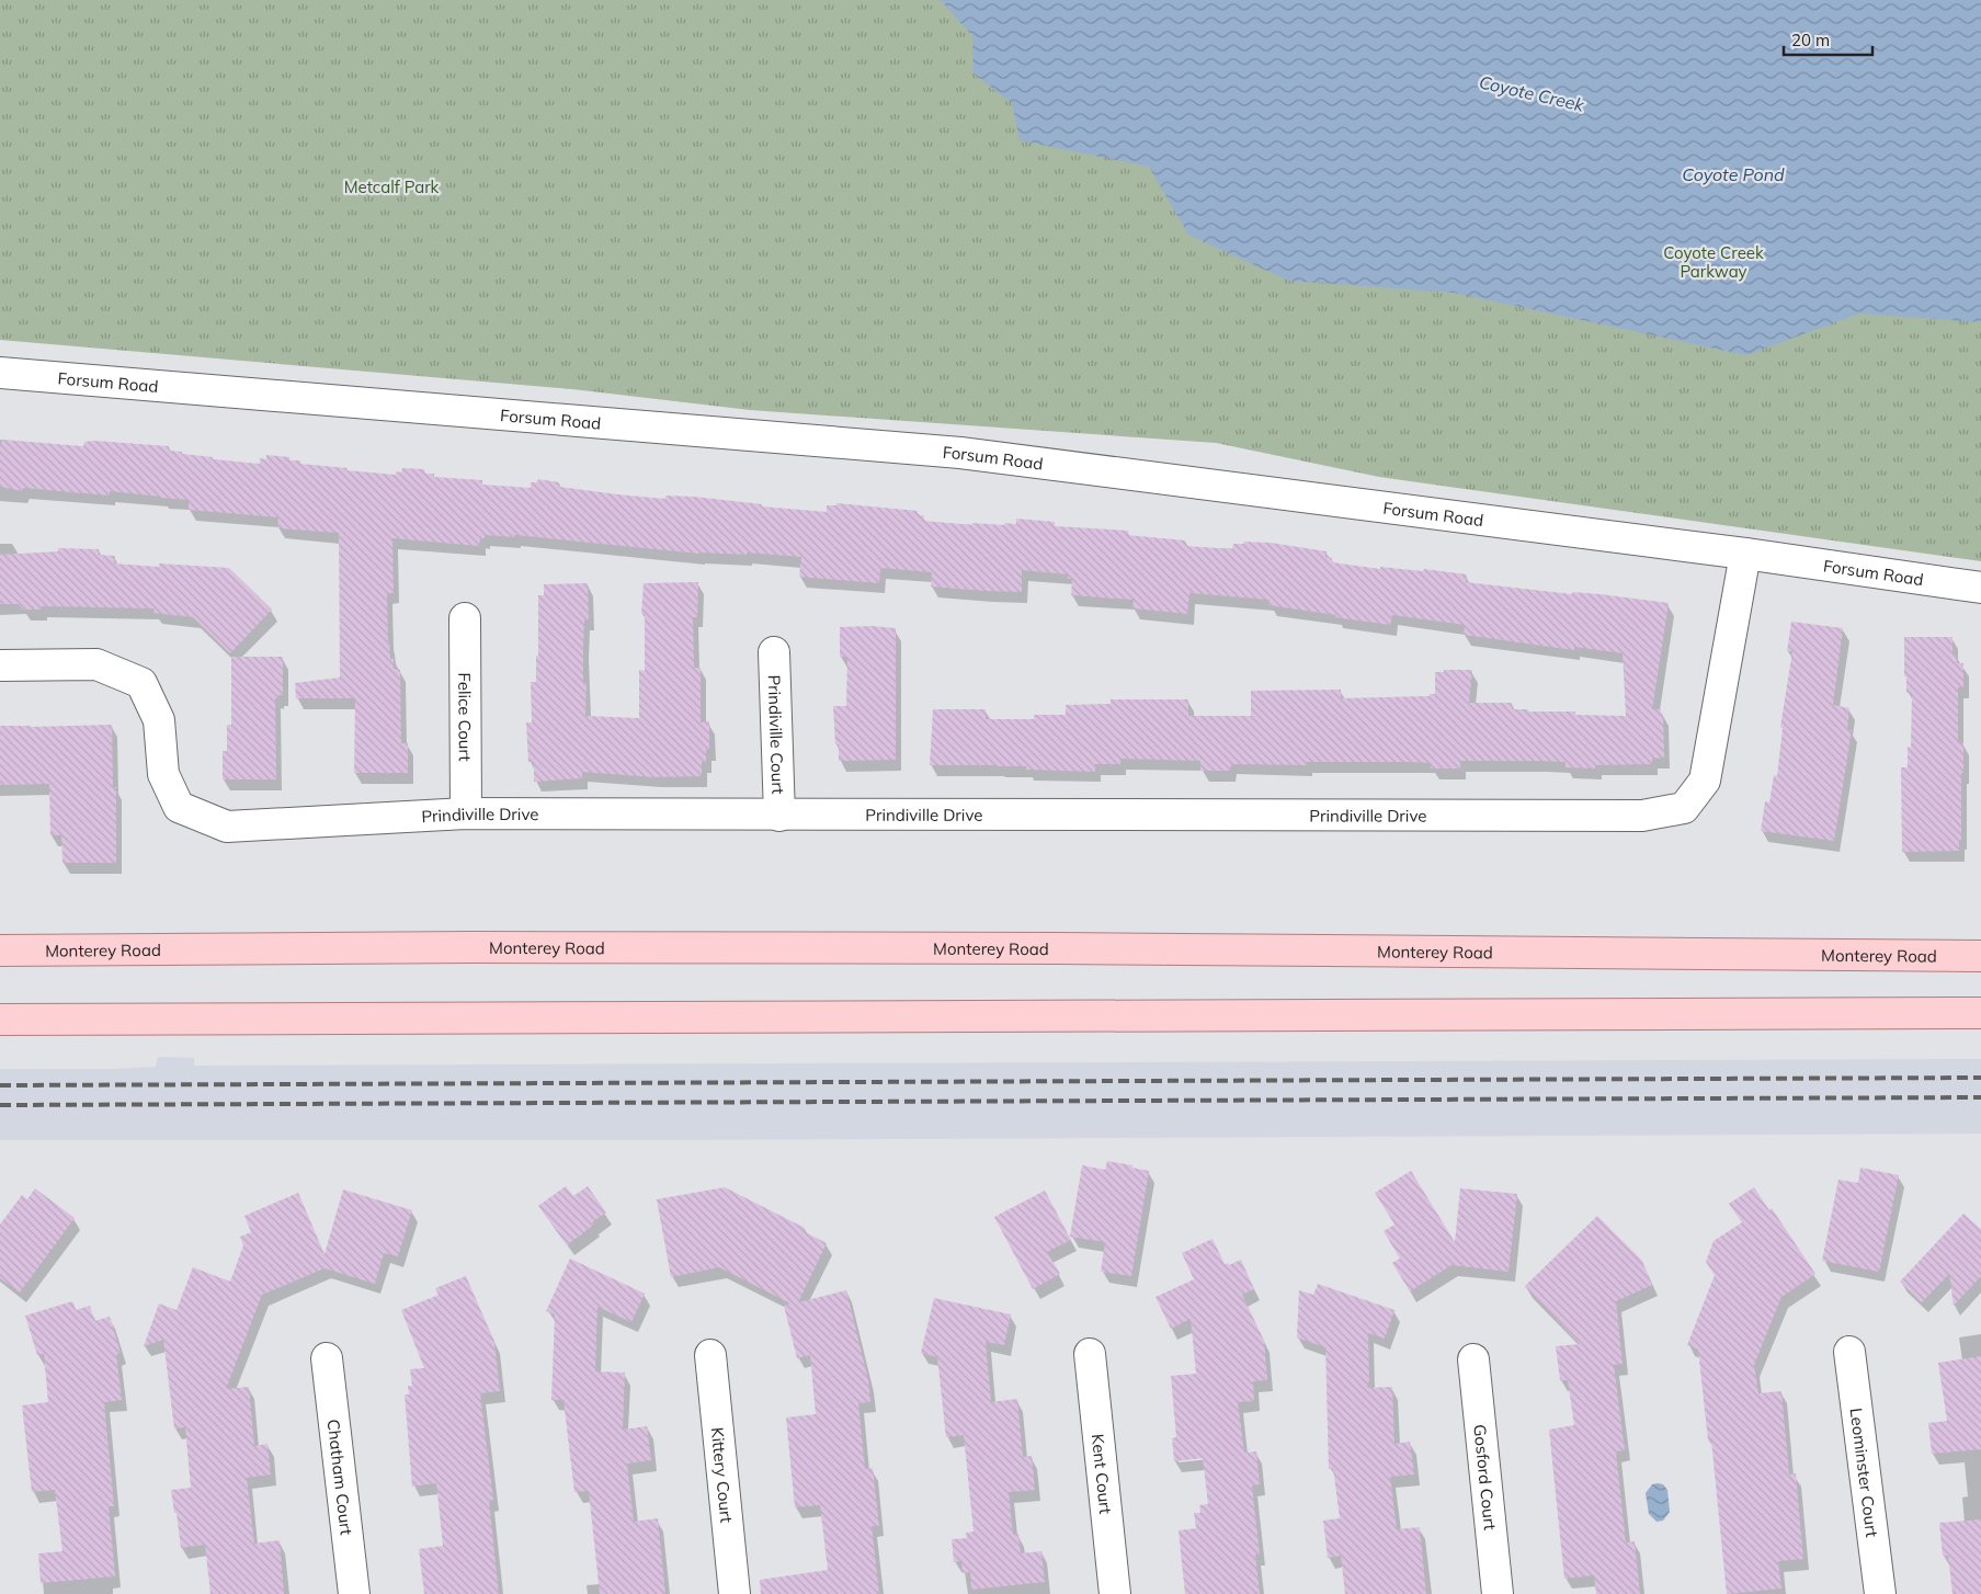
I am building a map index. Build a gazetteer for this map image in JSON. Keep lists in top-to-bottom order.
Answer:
{
  "streets": {
    "main road": ["Monterey Road"],
    "street": [
      "Forsum Road",
      "Felice Court",
      "Prindiville Court",
      "Prindiville Drive",
      "Leominster Court",
      "Kittery Court",
      "Kent Court",
      "Chatham Court",
      "Gosford Court"
    ]
  },
  "crossings": [
    ["Forsum Road", "Prindiville Drive"],
    ["Felice Court", "Prindiville Drive"],
    ["Prindiville Court", "Prindiville Drive"]
  ],
  "water": ["Coyote Creek", "Coyote Pond"],
  "parks": ["Metcalf Park", "Coyote Creek Parkway"],
  "scale_bar": "20 m"
}
